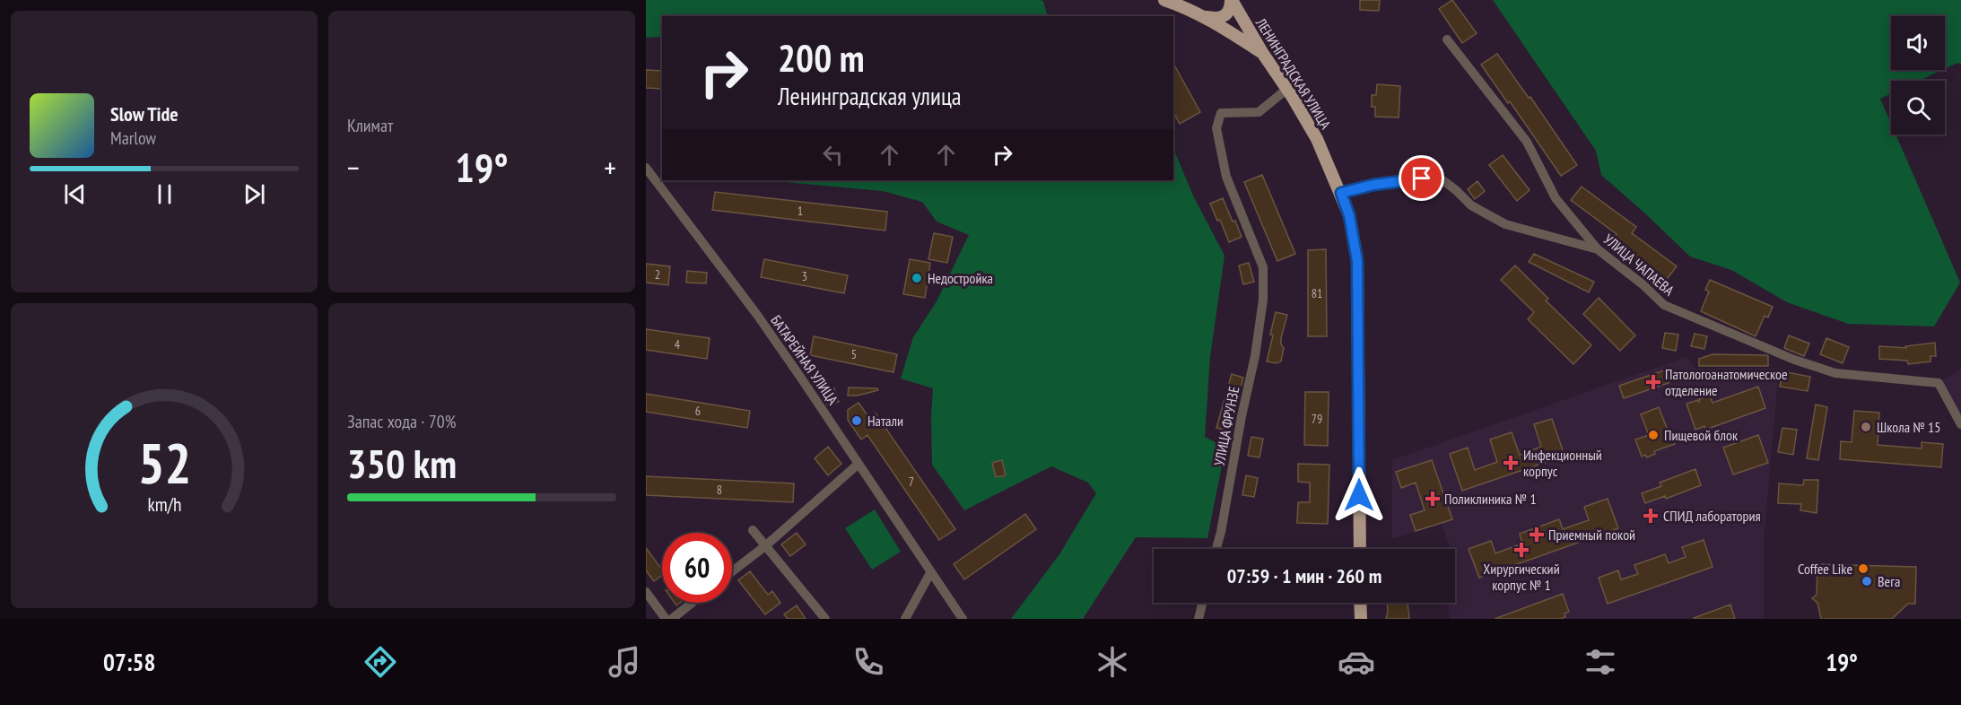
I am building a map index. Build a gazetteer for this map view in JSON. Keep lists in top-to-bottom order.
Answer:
{
  "streets": {
    "main road": ["ЛЕНИНГРАДСКАЯ УЛИЦА"],
    "street": ["УЛИЦА ЧАПАЕВА", "БАТАРЕЙНАЯ УЛИЦА", "УЛИЦА ФРУНЗЕ"]
  },
  "crossings": [
    ["ЛЕНИНГРАДСКАЯ УЛИЦА", "УЛИЦА ФРУНЗЕ"]
  ],
  "places": {
    "other": [
      "Недостройка",
      "Натали",
      "Школа № 15",
      "Пищевой блок",
      "Coffee Like",
      "Вега"
    ],
    "health": [
      "Патологоанатомическое отделение",
      "Инфекционный корпус",
      "Поликлиника № 1",
      "СПИД лаборатория",
      "Приемный покой",
      "Хирургический корпус № 1"
    ]
  },
  "house_numbers": [
    "1",
    "2",
    "3",
    "81",
    "4",
    "5",
    "6",
    "79",
    "7",
    "8"
  ],
  "page": {
    "tile": [
      "Климат",
      ["Запас хода · 70%", "350 km"]
    ],
    "turn": ["200 m", "Ленинградская улица"],
    "song": ["Slow Tide", "Marlow"],
    "heat": ["−", "19°", "+"],
    "limit": "60",
    "trip": "07:59 · 1 мин · 260 m",
    "tabs": ["07:58", "19°"],
    "gauge": ["52", "km/h"]
  }
}
